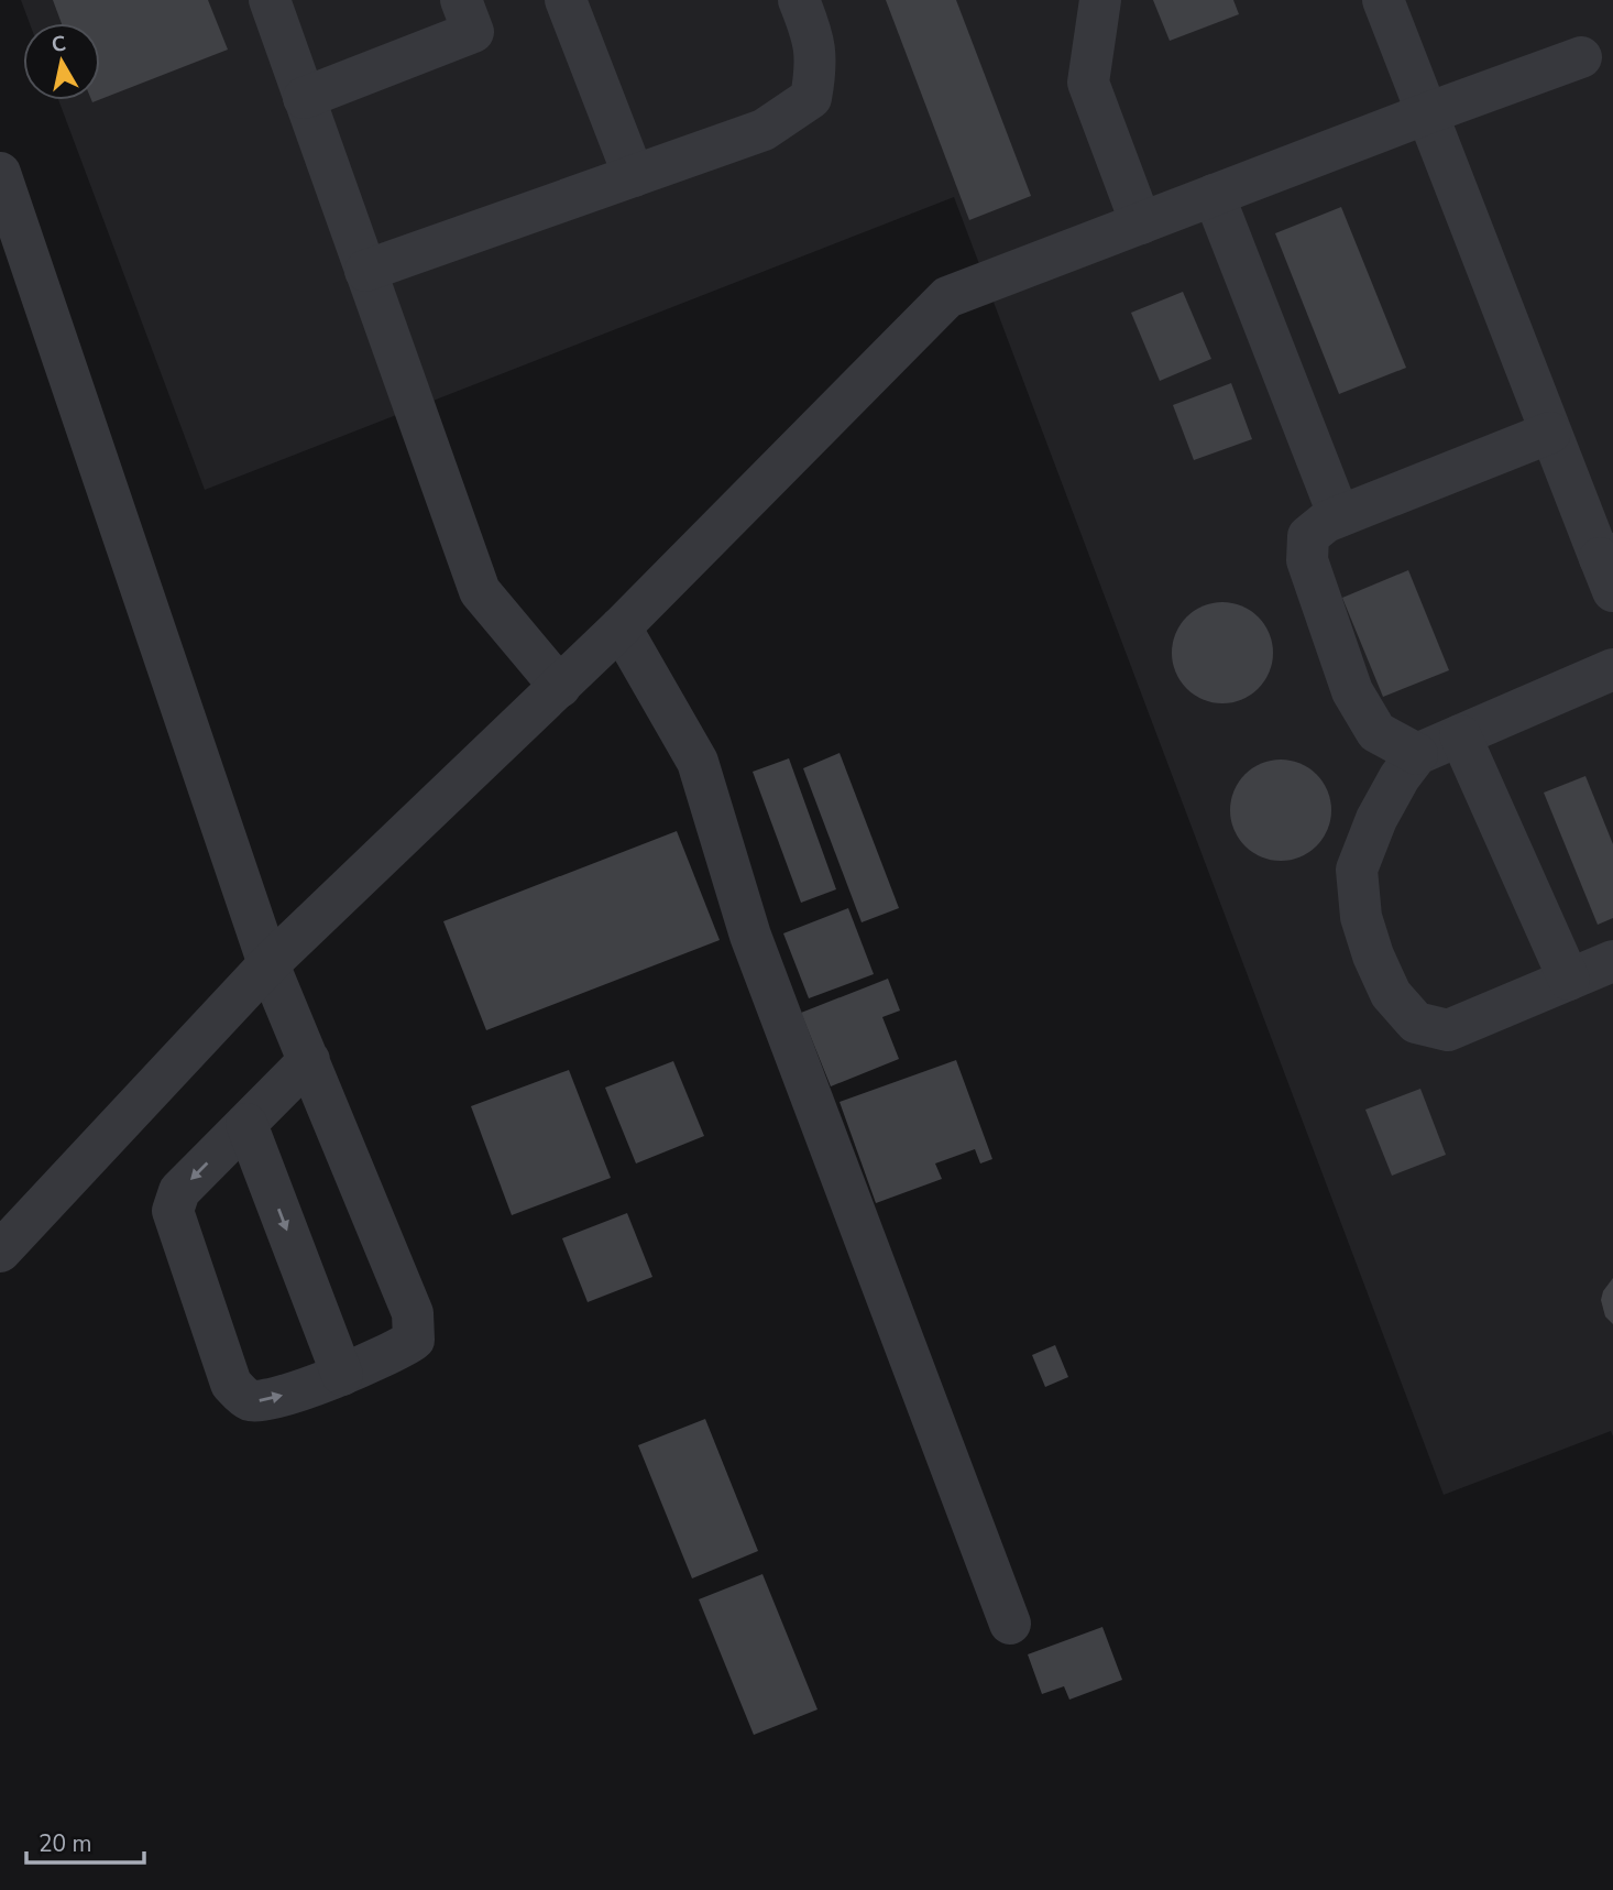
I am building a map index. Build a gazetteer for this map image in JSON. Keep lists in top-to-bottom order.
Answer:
{
  "scale_bar": "20 m",
  "north": "top"
}
